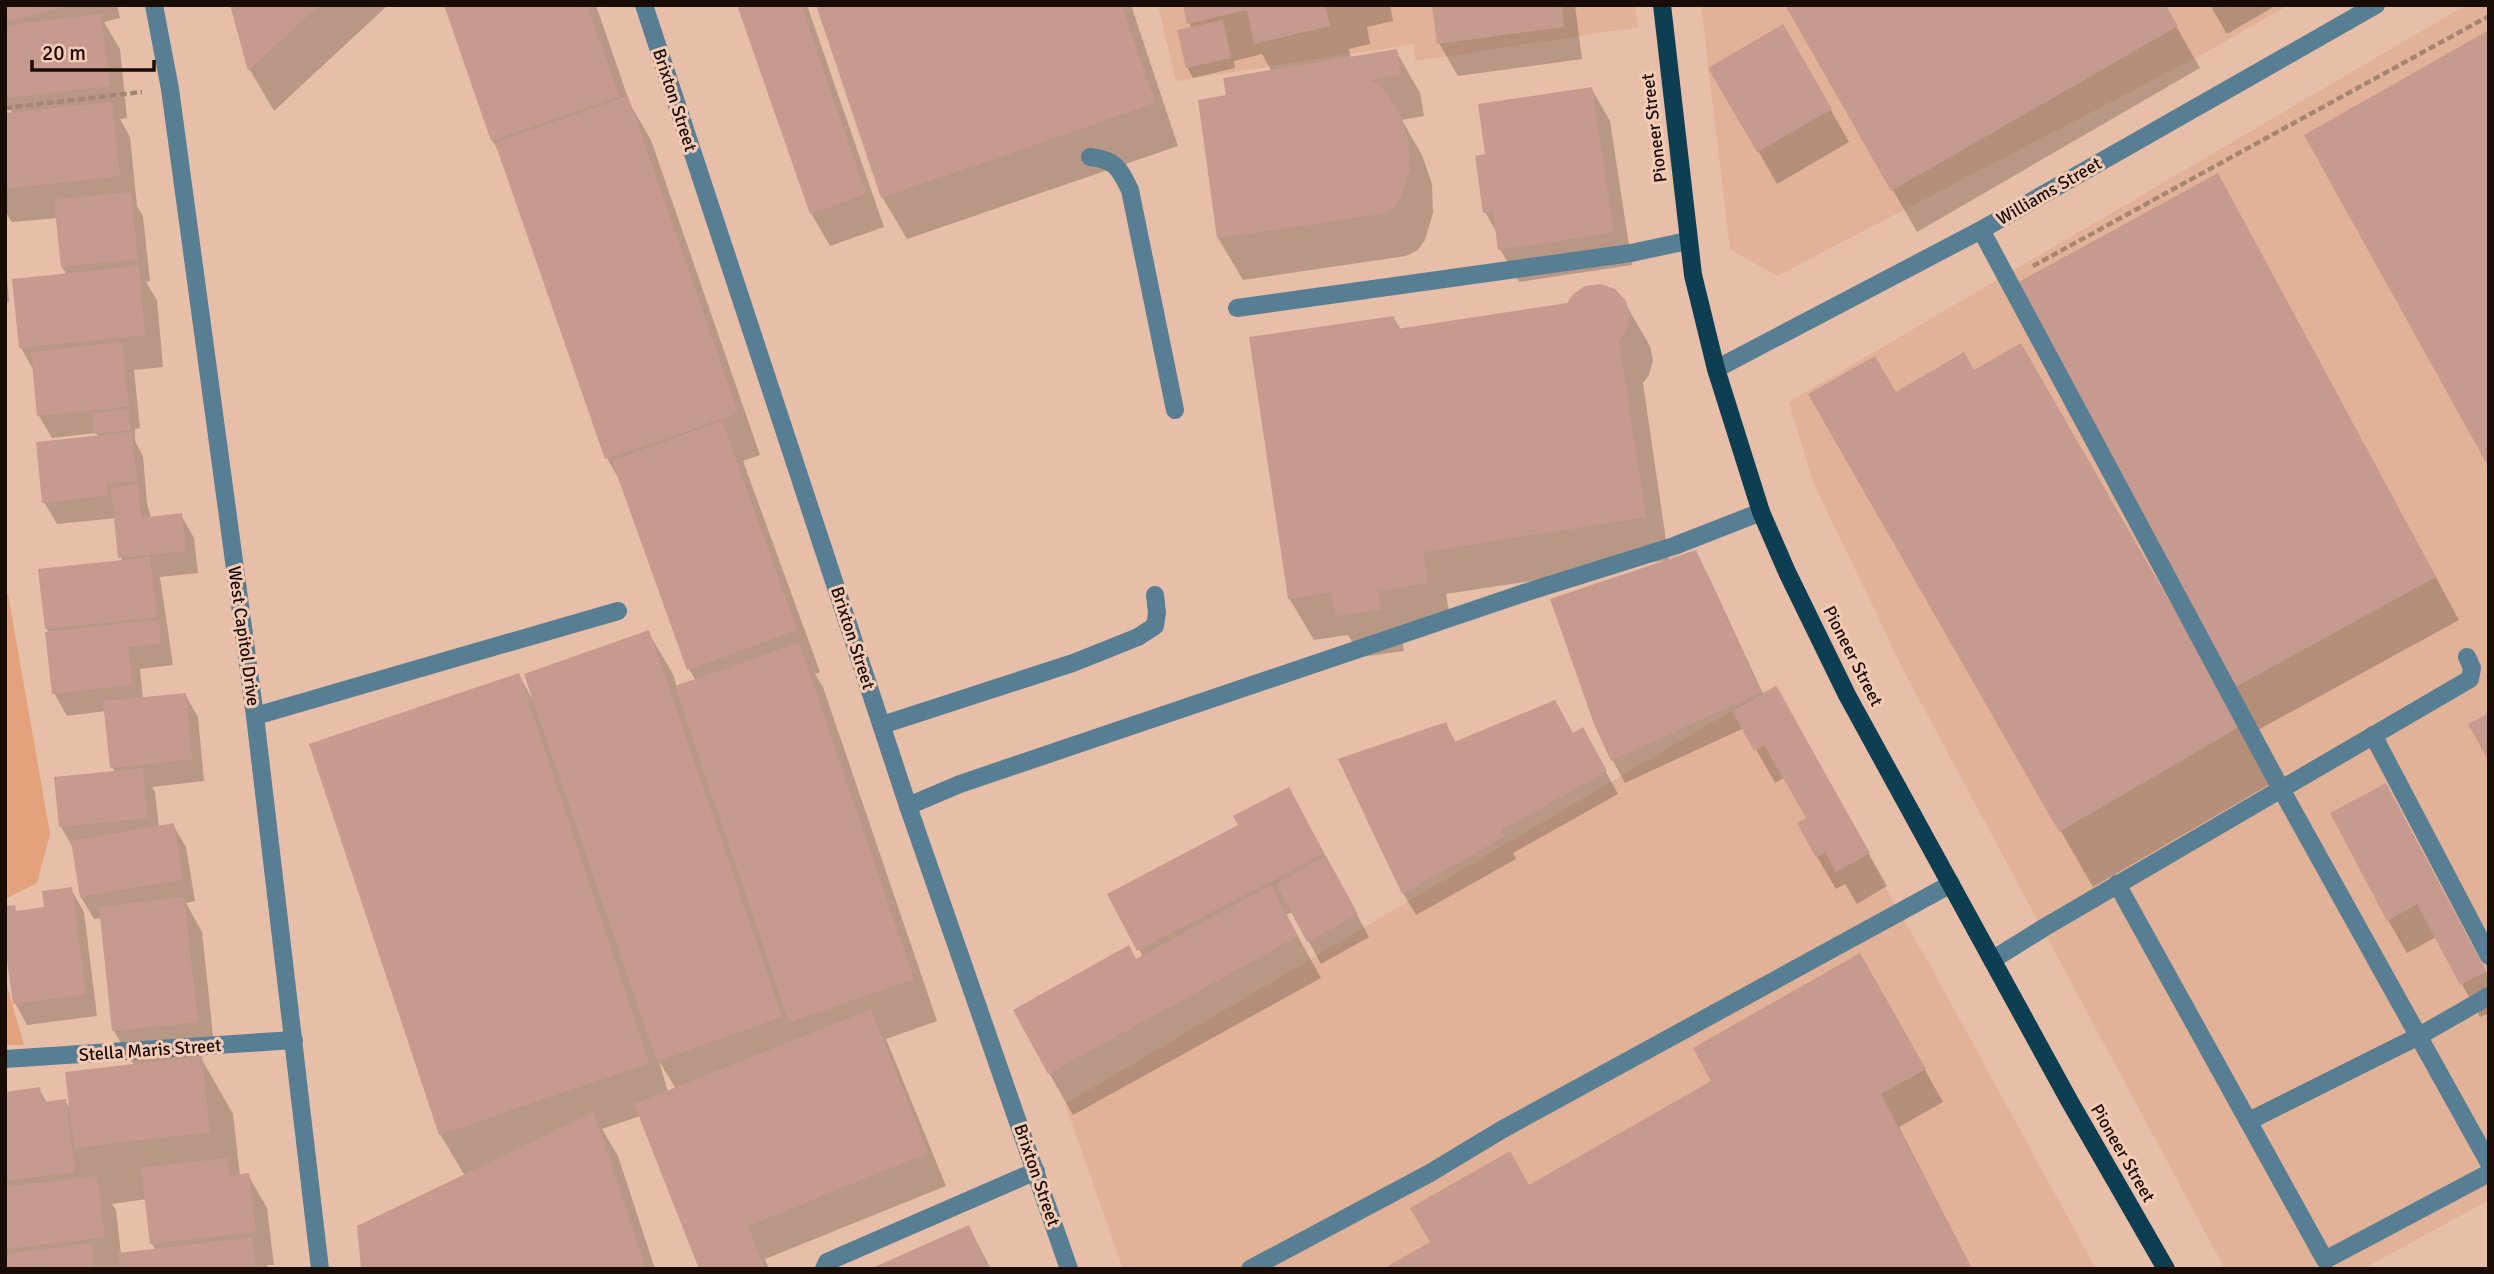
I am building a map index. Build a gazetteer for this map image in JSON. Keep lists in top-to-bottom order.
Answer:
{
  "streets": {
    "main road": ["Pioneer Street"],
    "street": [
      "Brixton Street",
      "Williams Street",
      "West Capitol Drive",
      "Stella Maris Street"
    ]
  },
  "crossings": [
    ["Pioneer Street", "Williams Street"],
    ["West Capitol Drive", "Stella Maris Street"]
  ],
  "scale_bar": "20 m"
}
